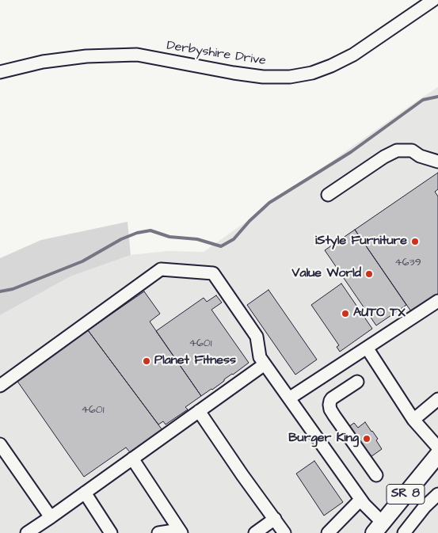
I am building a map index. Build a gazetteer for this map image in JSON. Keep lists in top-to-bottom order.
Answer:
{
  "streets": {
    "main road": ["SR 8"],
    "street": ["Derbyshire Drive"]
  },
  "places": [
    "iStyle Furniture",
    "Value World",
    "AUTO TX",
    "Planet Fitness",
    "Burger King"
  ],
  "house_numbers": ["4639", "4601", "4601"]
}
